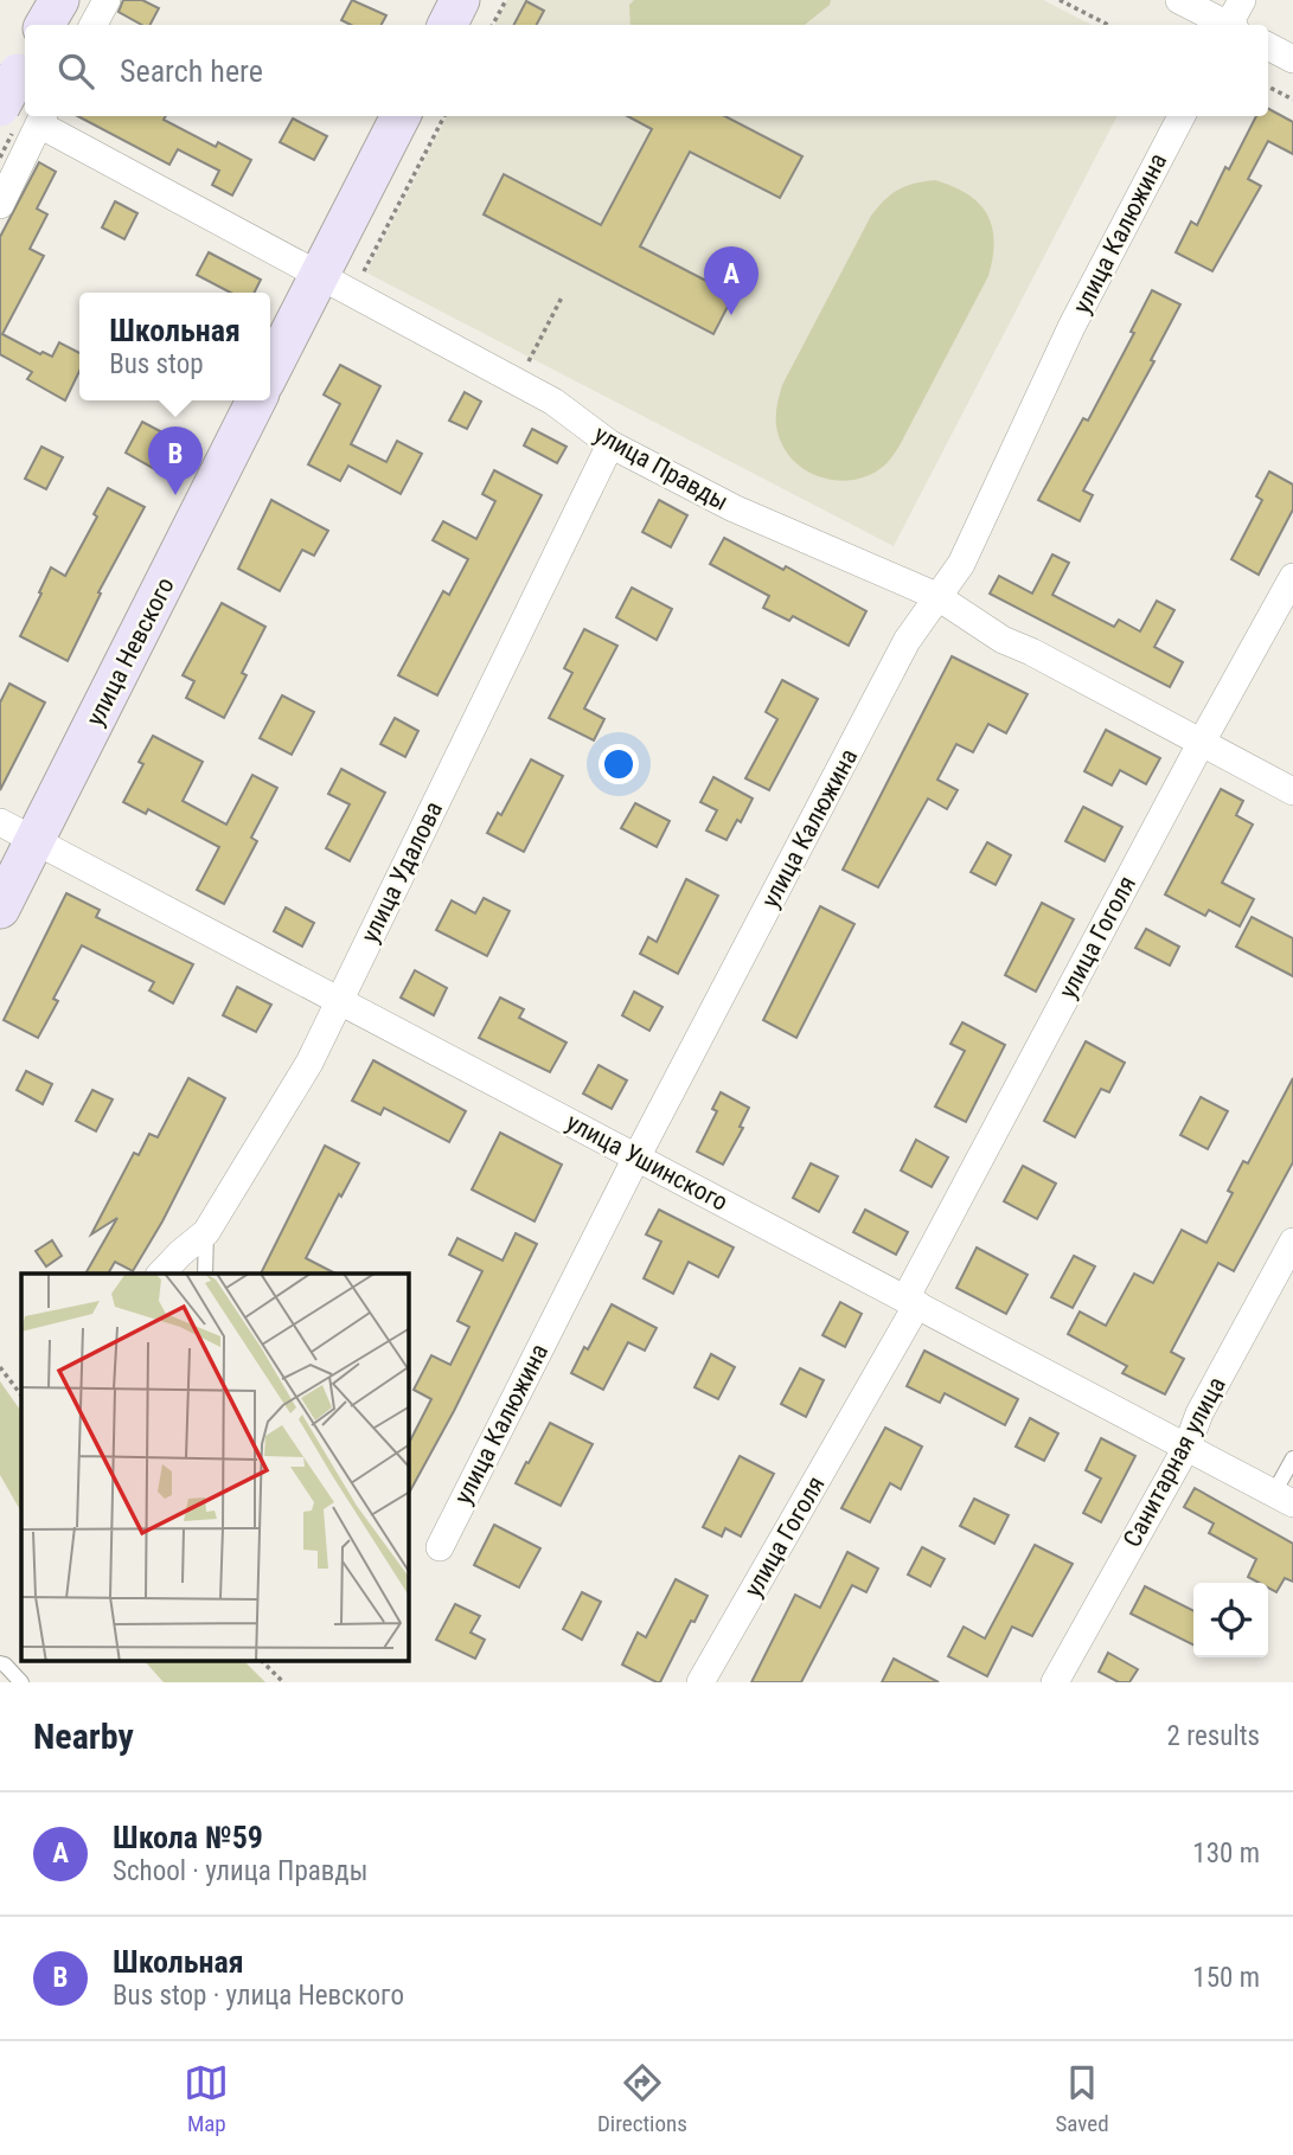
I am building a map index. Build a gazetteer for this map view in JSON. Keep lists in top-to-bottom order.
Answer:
{
  "streets": {
    "main road": ["улица Невского"],
    "street": [
      "улица Калюжина",
      "улица Правды",
      "улица Удалова",
      "улица Гоголя",
      "улица Ушинского",
      "Санитарная улица"
    ]
  },
  "crossings": [
    ["улица Калюжина", "улица Правды"],
    ["улица Калюжина", "улица Ушинского"],
    ["улица Правды", "улица Удалова"],
    ["улица Правды", "улица Гоголя"],
    ["улица Невского", "улица Ушинского"],
    ["улица Удалова", "улица Ушинского"],
    ["улица Гоголя", "улица Ушинского"],
    ["улица Ушинского", "Санитарная улица"]
  ],
  "page": {
    "search": "Search here",
    "pins": ["A", "B"],
    "popup": ["Школьная", "Bus stop"],
    "heading": ["Nearby", "2 results"],
    "list": [
      {
        "mark": "A",
        "name": "Школа №59",
        "note": "School · улица Правды",
        "value": "130 m"
      },
      {
        "mark": "B",
        "name": "Школьная",
        "note": "Bus stop · улица Невского",
        "value": "150 m"
      }
    ],
    "nav": ["Map", "Directions", "Saved"]
  }
}
